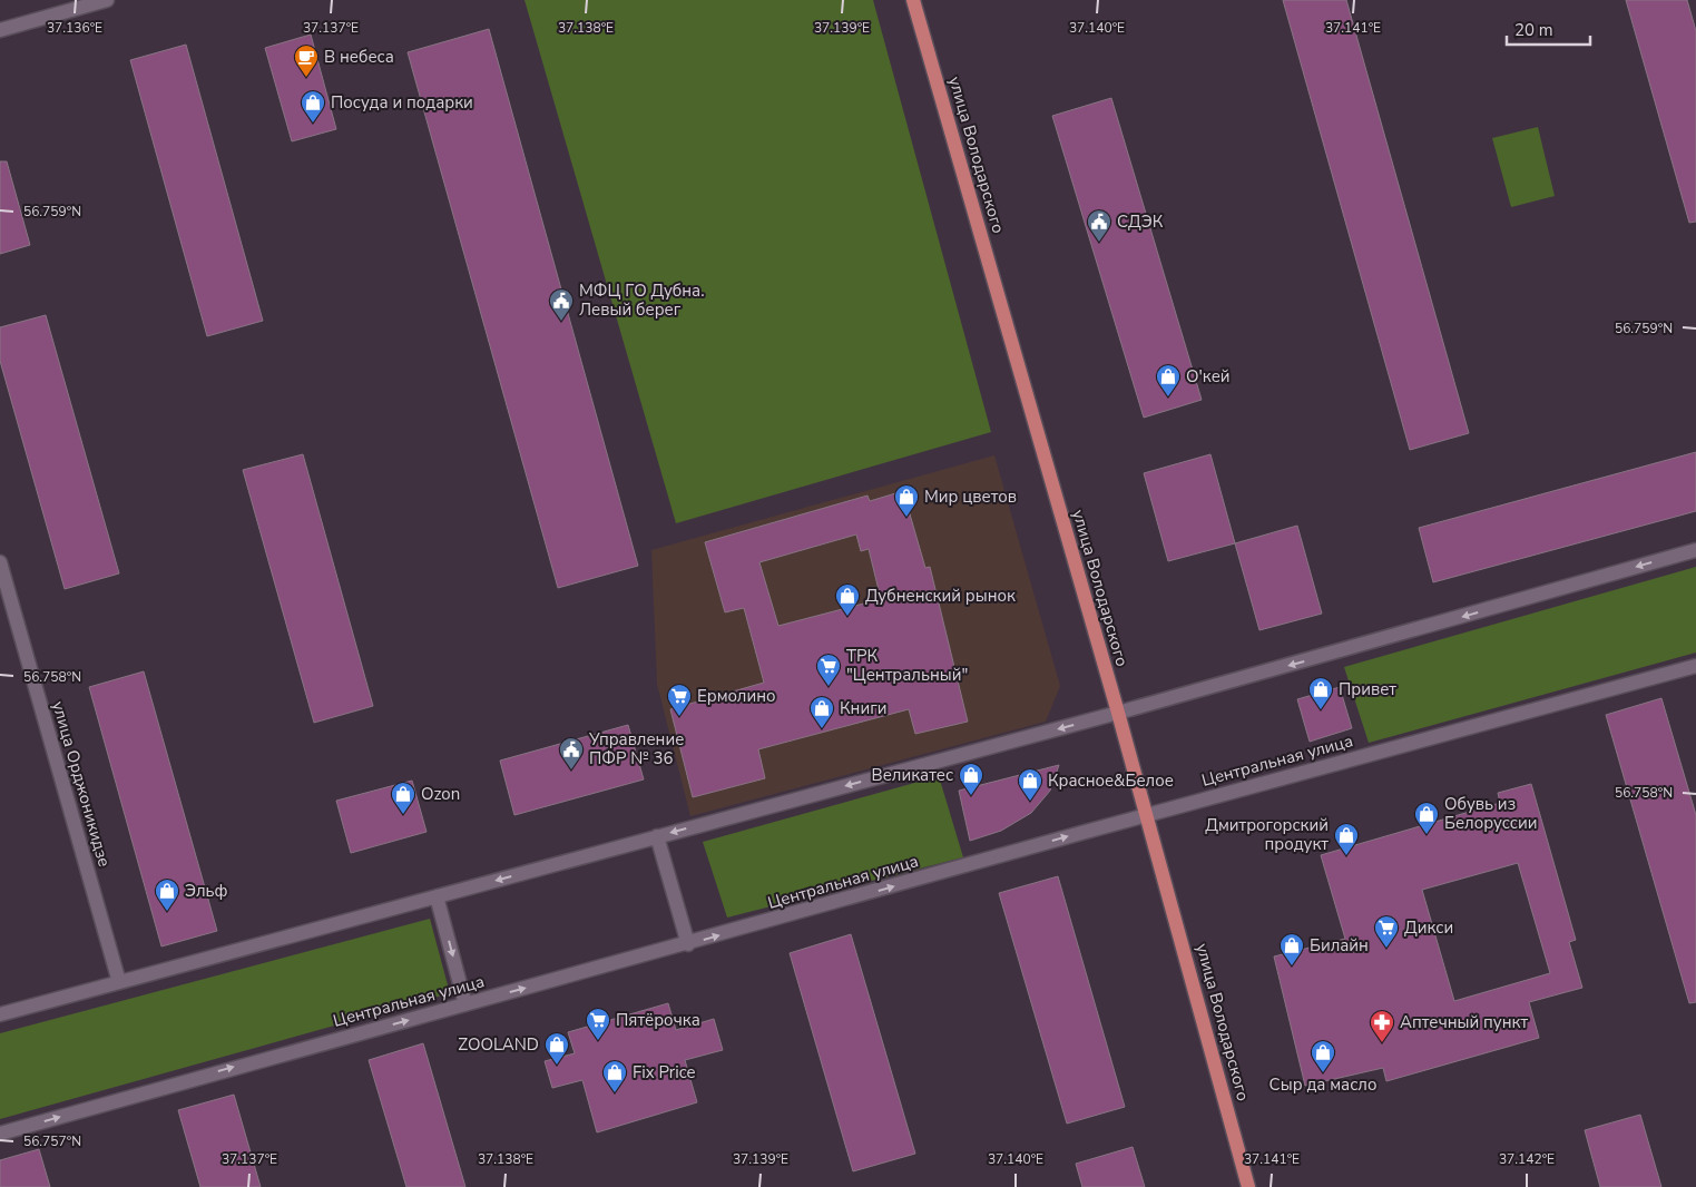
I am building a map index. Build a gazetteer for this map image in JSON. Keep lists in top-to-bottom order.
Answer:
{
  "streets": {
    "main road": ["улица Володарского"],
    "street": ["Центральная улица", "улица Орджоникидзе"]
  },
  "crossings": [
    ["улица Володарского", "Центральная улица"]
  ],
  "places": {
    "cafe": ["В небеса"],
    "shop": [
      "Посуда и подарки",
      "О'кей",
      "Мир цветов",
      "Дубненский рынок",
      "Привет",
      "Книги",
      "Великатес",
      "Красное&Белое",
      "Ozon",
      "Обувь из Белоруссии",
      "Дмитрогорский продукт",
      "Эльф",
      "Билайн",
      "ZOOLAND",
      "Сыр да масло",
      "Fix Price"
    ],
    "public building": ["СДЭК", "МФЦ ГО Дубна. Левый берег", "Управление ПФР № 36"],
    "supermarket": [
      "ТРК \"Центральный\"",
      "Ермолино",
      "Дикси",
      "Пятёрочка"
    ],
    "pharmacy": ["Аптечный пункт"]
  },
  "scale_bar": "20 m",
  "coordinates": [
    "37.136°E",
    "37.137°E",
    "37.138°E",
    "37.139°E",
    "37.140°E",
    "37.141°E",
    "56.759°N",
    "56.758°N",
    "56.757°N",
    "37.142°E"
  ]
}
